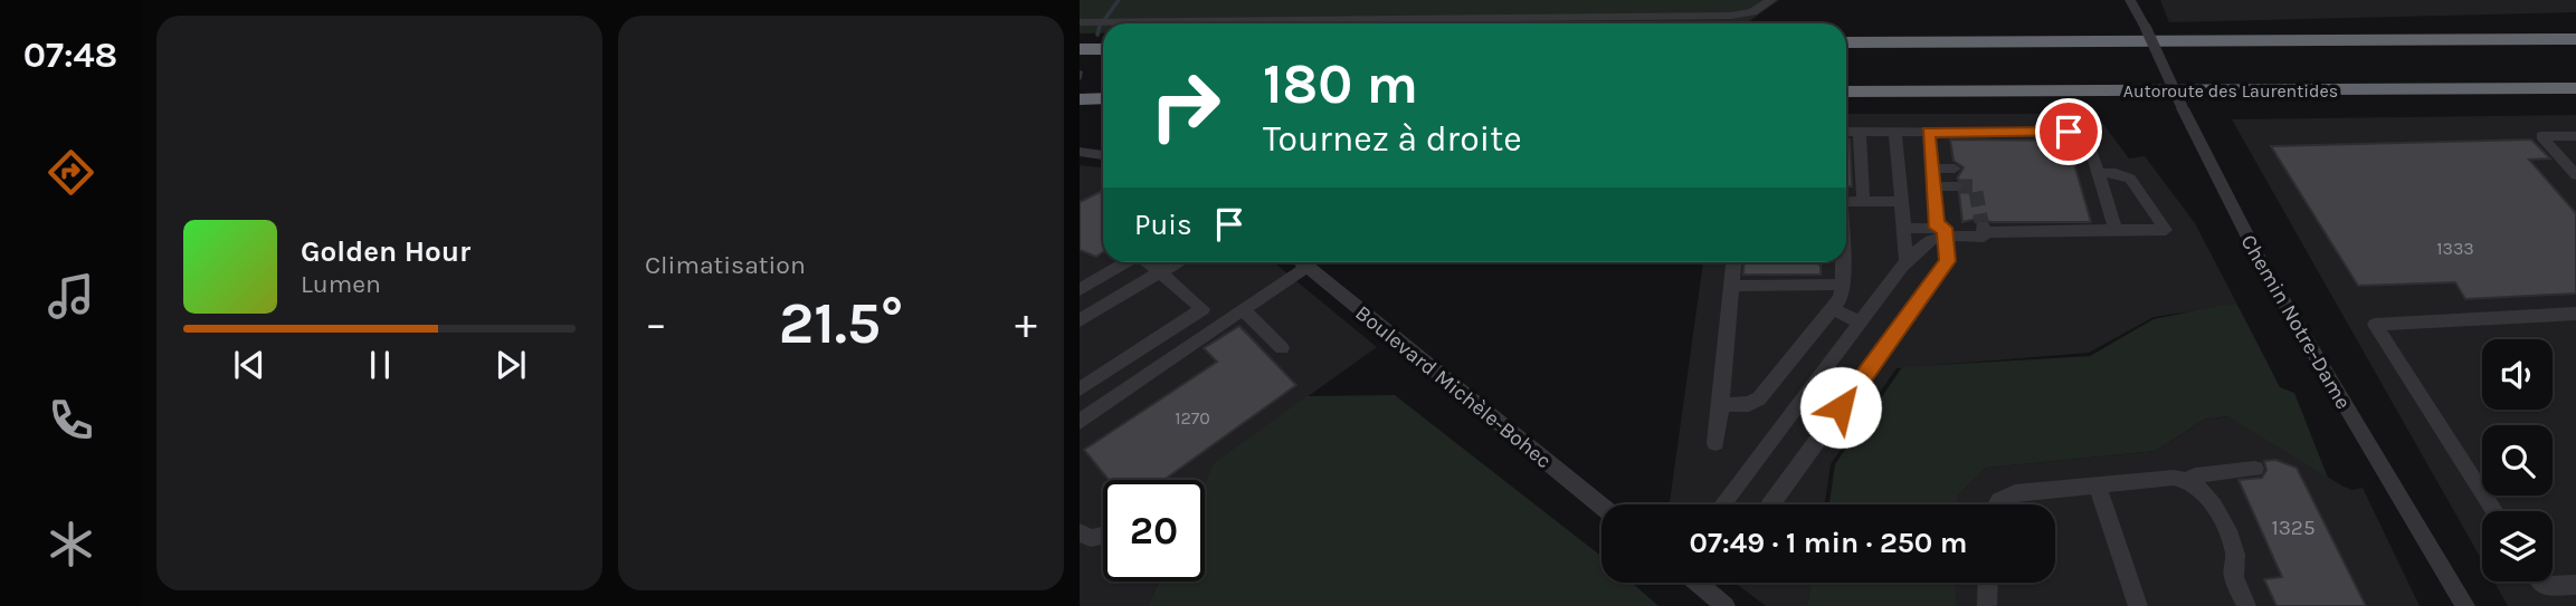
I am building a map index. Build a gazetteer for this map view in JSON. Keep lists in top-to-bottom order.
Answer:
{
  "streets": {
    "highway": ["Autoroute des Laurentides"],
    "street": ["Chemin Notre-Dame", "Boulevard Michèle-Bohec"]
  },
  "house_numbers": ["1333", "1270", "1325"],
  "page": {
    "tabs": "07:48",
    "tile": "Climatisation",
    "turn": ["180 m", "Tournez à droite"],
    "then": "Puis",
    "song": ["Golden Hour", "Lumen"],
    "heat": ["−", "21.5°", "+"],
    "limit": "20",
    "trip": "07:49 · 1 min · 250 m"
  }
}
